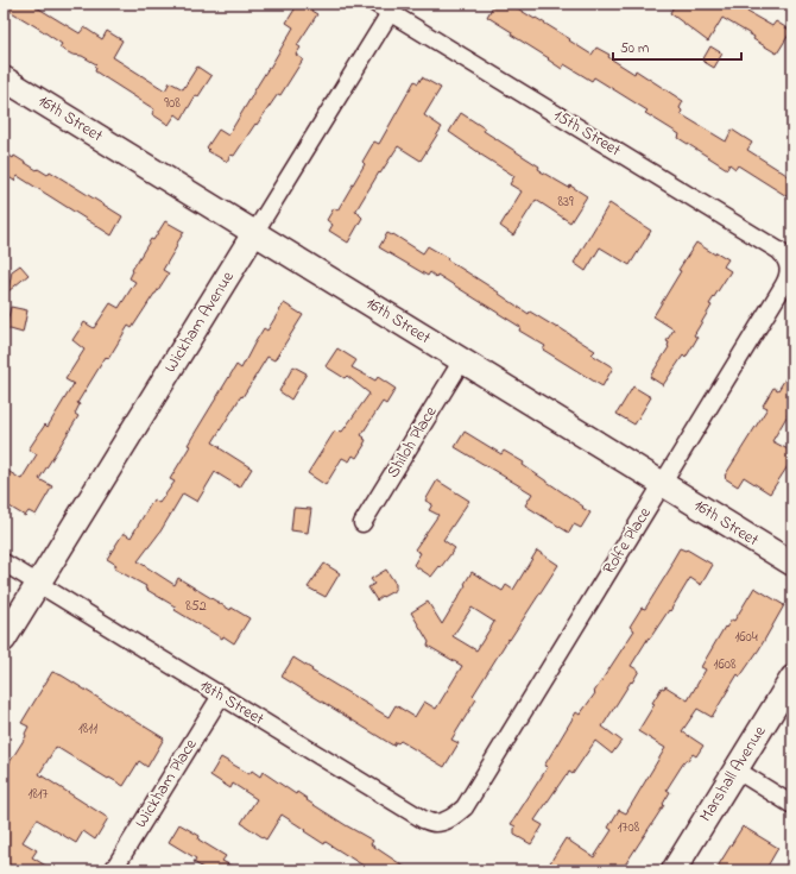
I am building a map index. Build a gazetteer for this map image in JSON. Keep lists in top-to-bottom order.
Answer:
{
  "streets": {
    "main road": ["16th Street", "Wickham Avenue", "Marshall Avenue"],
    "street": [
      "15th Street",
      "Shiloh Place",
      "Rolfe Place",
      "18th Street",
      "Wickham Place"
    ]
  },
  "crossings": [
    ["16th Street", "Wickham Avenue"],
    ["16th Street", "Shiloh Place"],
    ["16th Street", "Rolfe Place"],
    ["15th Street", "Wickham Avenue"],
    ["15th Street", "Rolfe Place"],
    ["Wickham Avenue", "18th Street"],
    ["Rolfe Place", "18th Street"],
    ["18th Street", "Wickham Place"]
  ],
  "house_numbers": [
    "908",
    "839",
    "852",
    "1604",
    "1608",
    "1811",
    "1817",
    "1708"
  ],
  "scale_bar": "50 m"
}
